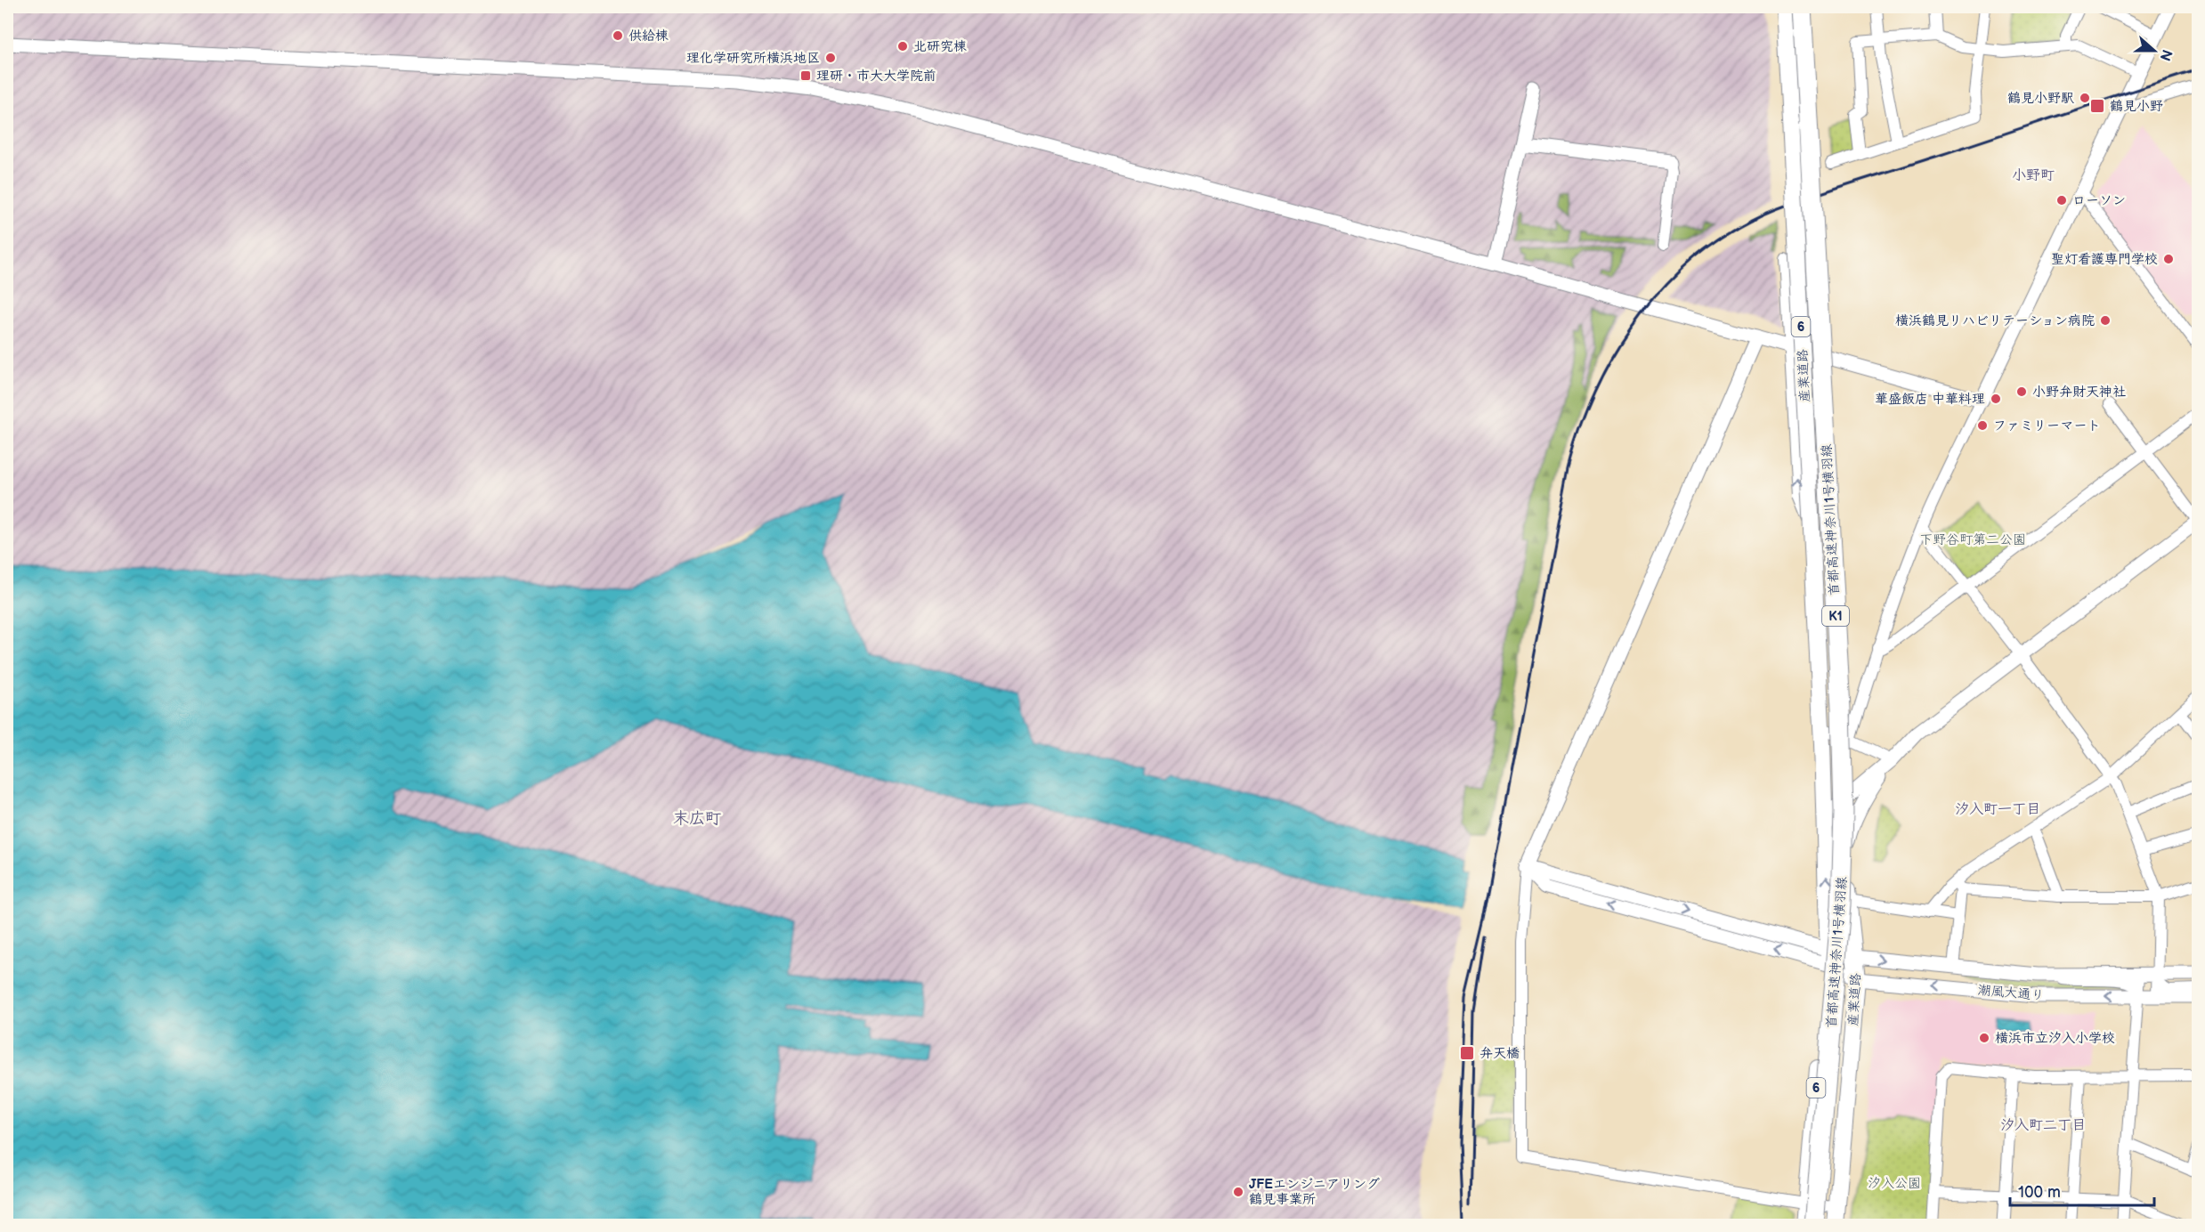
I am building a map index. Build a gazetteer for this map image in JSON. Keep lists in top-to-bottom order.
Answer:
{
  "streets": {
    "highway": ["首都高速神奈川1号横羽線", "K1"],
    "main road": ["6", "産業道路"],
    "street": ["潮風大通り"]
  },
  "crossings": [
    ["産業道路", "潮風大通り"]
  ],
  "districts": [
    "小野町",
    "汐入町一丁目",
    "末広町",
    "汐入町二丁目"
  ],
  "parks": ["下野谷町第二公園", "汐入公園"],
  "places": {
    "other": [
      "供給棟",
      "北研究棟",
      "理化学研究所横浜地区",
      "鶴見小野駅",
      "ローソン",
      "聖灯看護専門学校",
      "横浜鶴見リハビリテーション病院",
      "小野弁財天神社",
      "華盛飯店 中華料理",
      "ファミリーマート",
      "横浜市立汐入小学校",
      "JFEエンジニアリング 鶴見事業所"
    ],
    "transit": ["理研・市大大学院前", "鶴見小野", "弁天橋"]
  },
  "scale_bar": "100 m",
  "north": "right"
}
